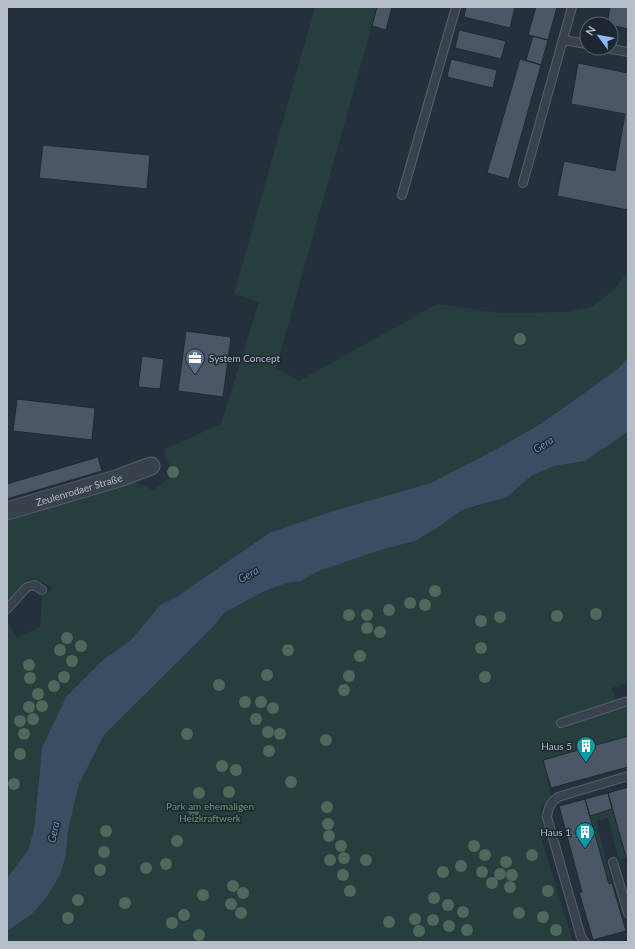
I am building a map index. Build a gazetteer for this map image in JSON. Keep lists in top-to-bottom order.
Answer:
{
  "streets": {
    "street": ["Zeulenrodaer Straße"]
  },
  "water": ["Gera"],
  "parks": ["Park am ehemaligen Heizkraftwerk"],
  "places": {
    "office": ["System Concept"],
    "building": ["Haus 5", "Haus 1"]
  },
  "north": "top left"
}
